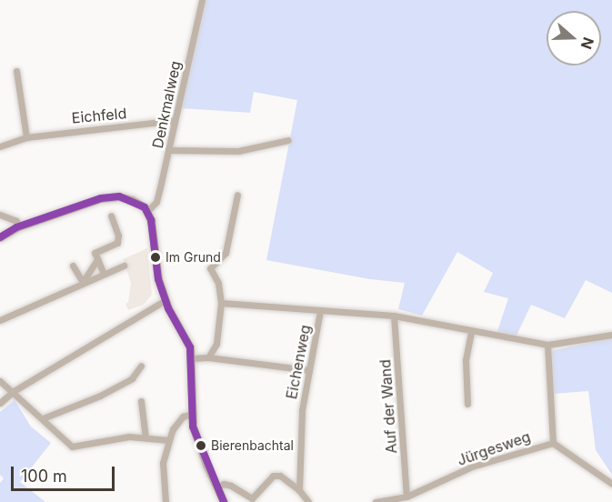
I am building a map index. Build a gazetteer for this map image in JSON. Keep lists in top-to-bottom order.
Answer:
{
  "streets": {
    "street": [
      "Denkmalweg",
      "Eichfeld",
      "Eichenweg",
      "Auf der Wand",
      "Jürgesweg"
    ]
  },
  "crossings": [
    ["Denkmalweg", "Eichfeld"],
    ["Eichenweg", "Auf der Wand"],
    ["Auf der Wand", "Jürgesweg"]
  ],
  "places": ["Im Grund", "Bierenbachtal"],
  "scale_bar": "100 m",
  "north": "right"
}
